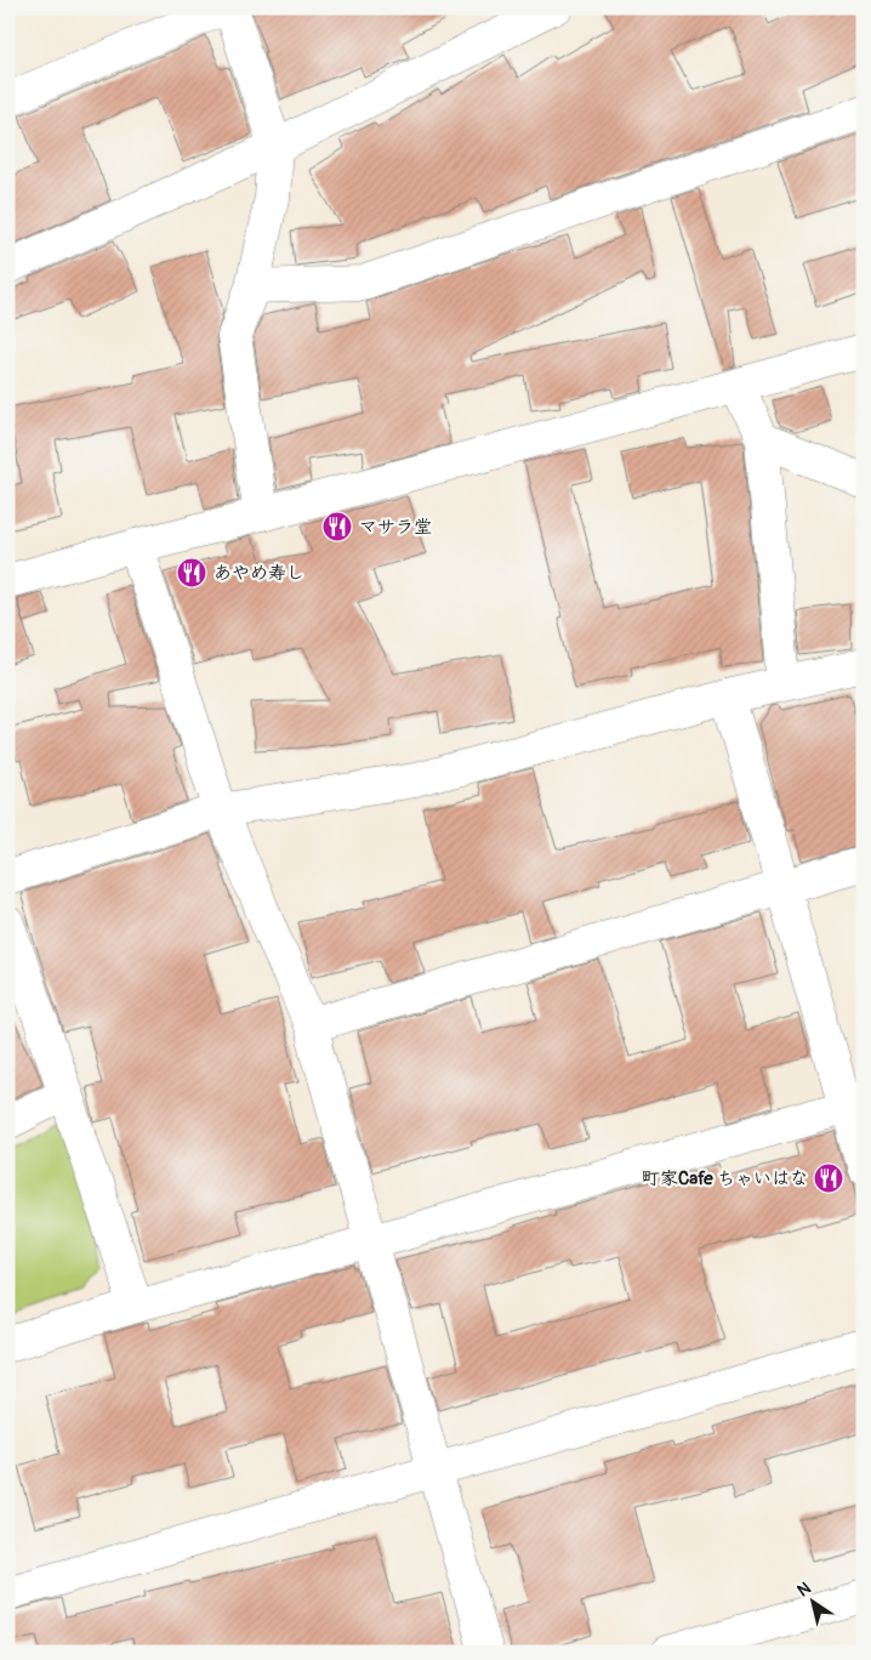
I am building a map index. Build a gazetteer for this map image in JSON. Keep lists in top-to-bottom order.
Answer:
{
  "places": {
    "restaurant": ["マサラ堂", "あやめ寿し", "町家Cafe ちゃいはな"]
  },
  "north": "top left"
}
